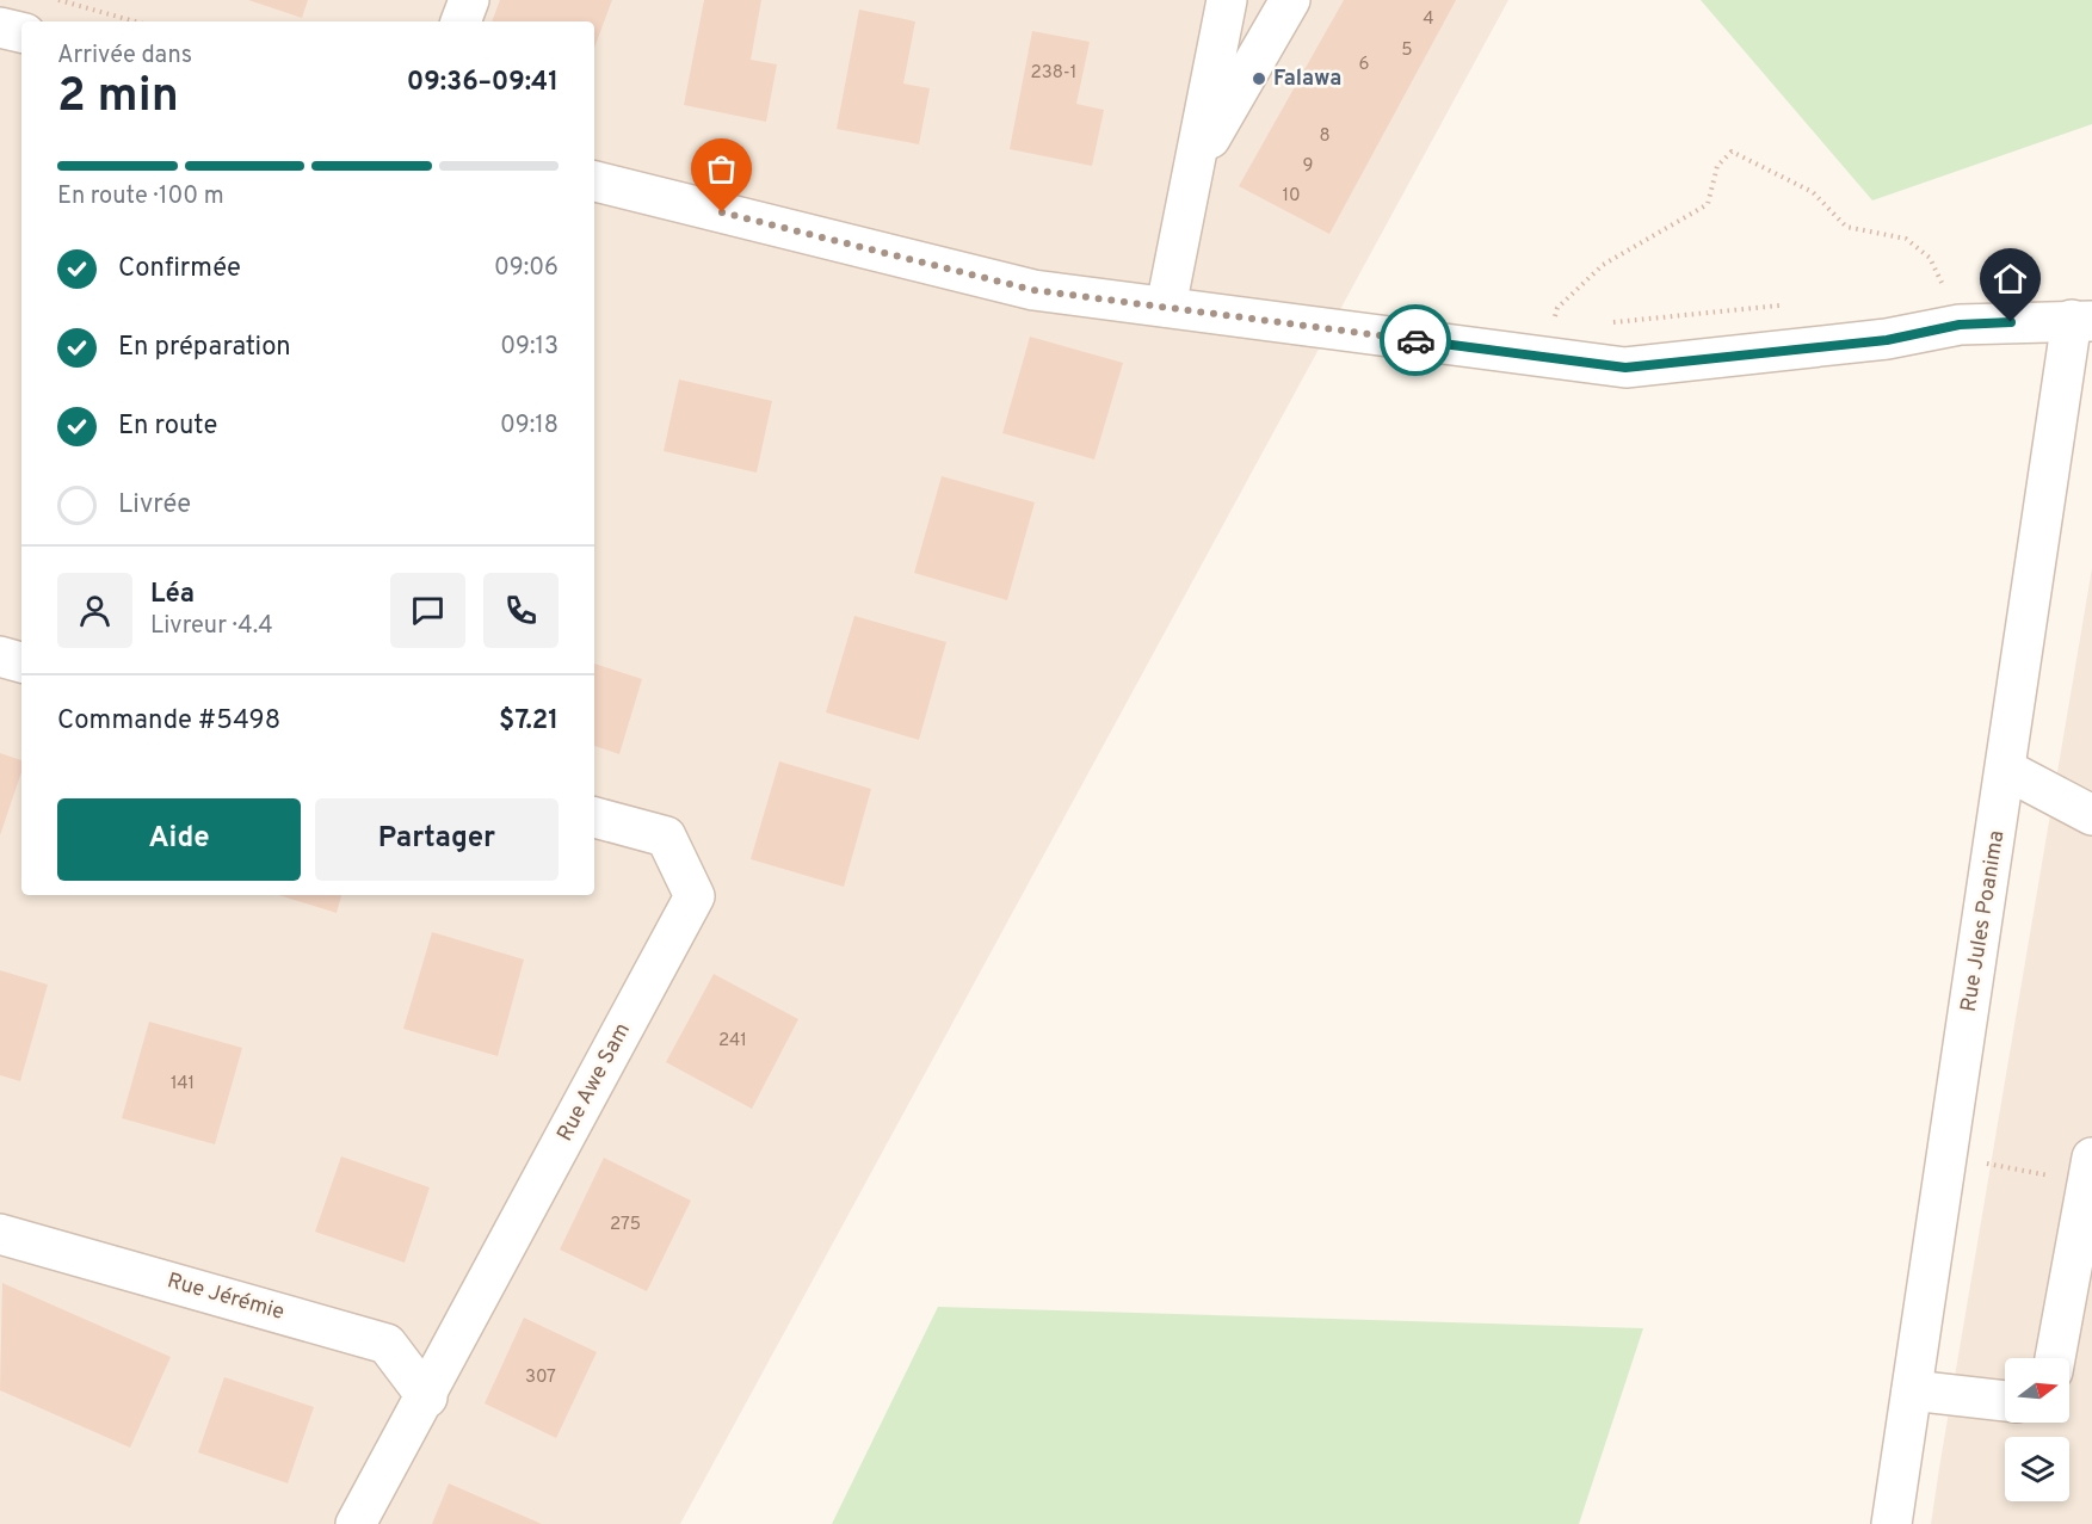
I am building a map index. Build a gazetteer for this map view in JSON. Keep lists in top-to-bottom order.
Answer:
{
  "streets": {
    "street": ["Rue Jules Poanima", "Rue Awe Sam", "Rue Jérémie"]
  },
  "crossings": [
    ["Rue Awe Sam", "Rue Jérémie"]
  ],
  "places": ["Falawa"],
  "house_numbers": [
    "4",
    "5",
    "6",
    "238-1",
    "8",
    "9",
    "10",
    "241",
    "141",
    "275",
    "307"
  ],
  "north": "right",
  "page": {
    "heading": ["2 min", "Arrivée dans", "09:36–09:41"],
    "panel": [
      "Léa",
      "Livreur · 4.4",
      "Commande #5498",
      "$7.21"
    ],
    "bar": "En route · 100 m",
    "list": [
      ["Confirmée", "09:06"],
      ["En préparation", "09:13"],
      ["En route", "09:18"],
      "Livrée"
    ],
    "buttons": ["Aide", "Partager"]
  }
}
